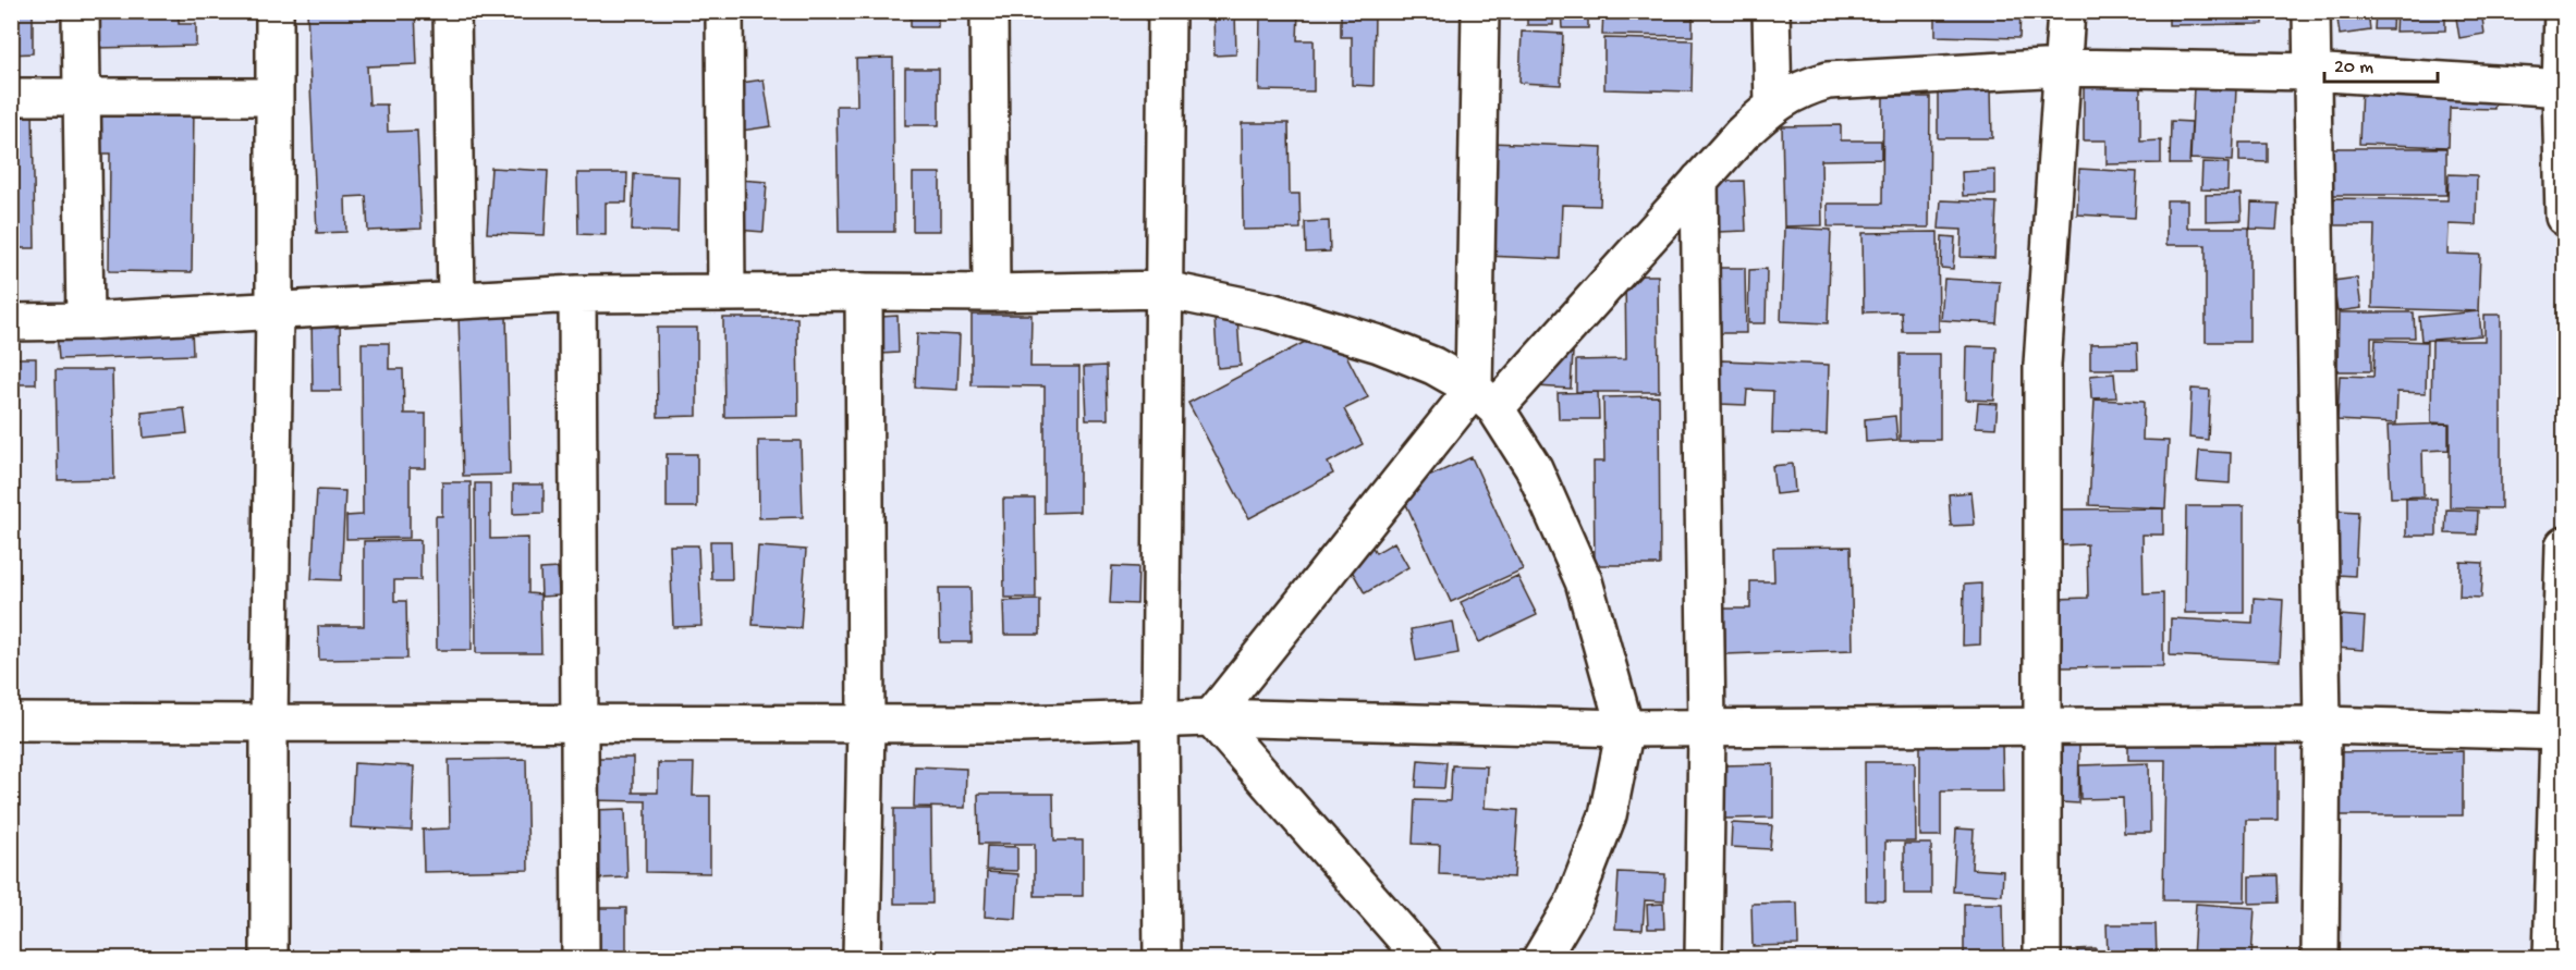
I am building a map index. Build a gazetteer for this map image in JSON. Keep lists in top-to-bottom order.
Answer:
{
  "scale_bar": "20 m"
}
